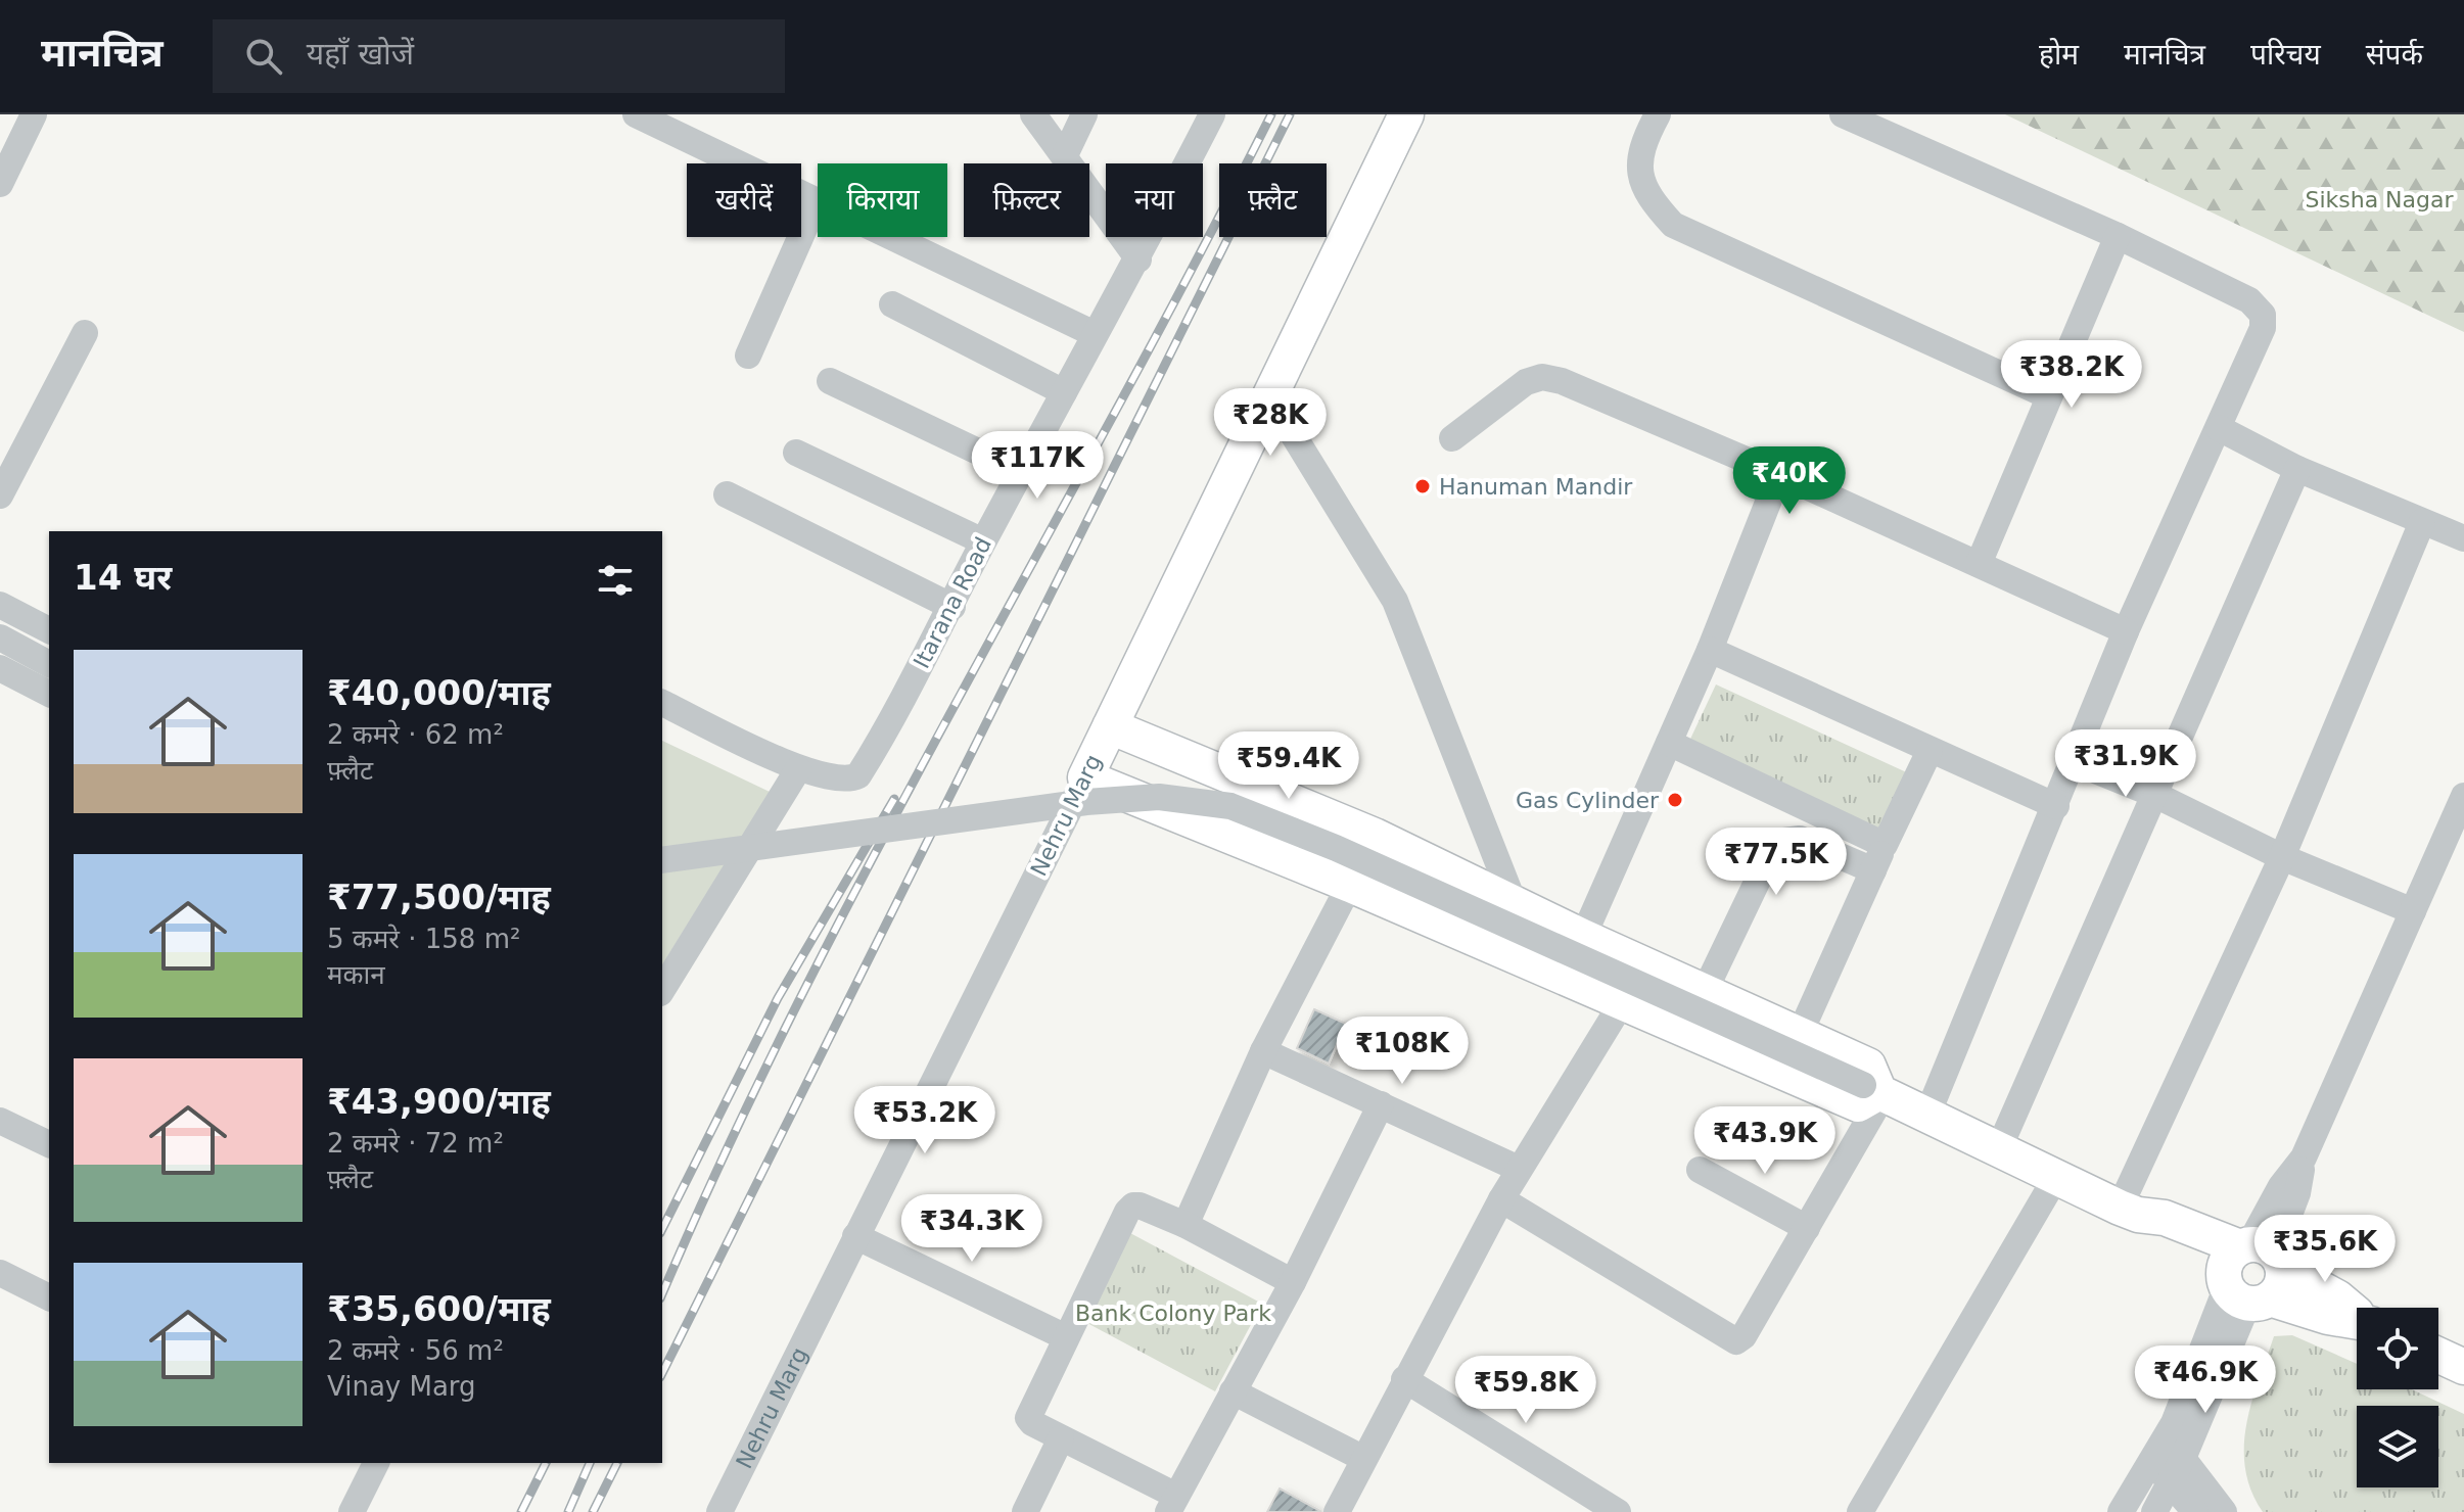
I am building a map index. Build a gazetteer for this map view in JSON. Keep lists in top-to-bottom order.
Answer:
{
  "streets": {
    "main road": ["Nehru Marg"],
    "street": ["Itarana Road"]
  },
  "parks": ["Siksha Nagar", "Bank Colony Park"],
  "places": ["Hanuman Mandir", "Gas Cylinder"],
  "page": {
    "header": "मानचित्र",
    "search": "यहाँ खोजें",
    "nav": [
      "होम",
      "मानचित्र",
      "परिचय",
      "संपर्क"
    ],
    "chip": [
      "खरीदें",
      "किराया",
      "फ़िल्टर",
      "नया",
      "फ़्लैट"
    ],
    "price": [
      "₹38.2K",
      "₹28K",
      "₹117K",
      "₹40K",
      "₹31.9K",
      "₹59.4K",
      "₹77.5K",
      "₹108K",
      "₹53.2K",
      "₹43.9K",
      "₹34.3K",
      "₹35.6K",
      "₹46.9K",
      "₹59.8K"
    ],
    "heading": "14 घर",
    "list": [
      {
        "name": "₹40,000/माह",
        "note": "2 कमरे · 62 m² · फ़्लैट"
      },
      {
        "name": "₹77,500/माह",
        "note": "5 कमरे · 158 m² · मकान"
      },
      {
        "name": "₹43,900/माह",
        "note": "2 कमरे · 72 m² · फ़्लैट"
      },
      {
        "name": "₹35,600/माह",
        "note": "2 कमरे · 56 m² · Vinay Marg"
      }
    ]
  }
}
